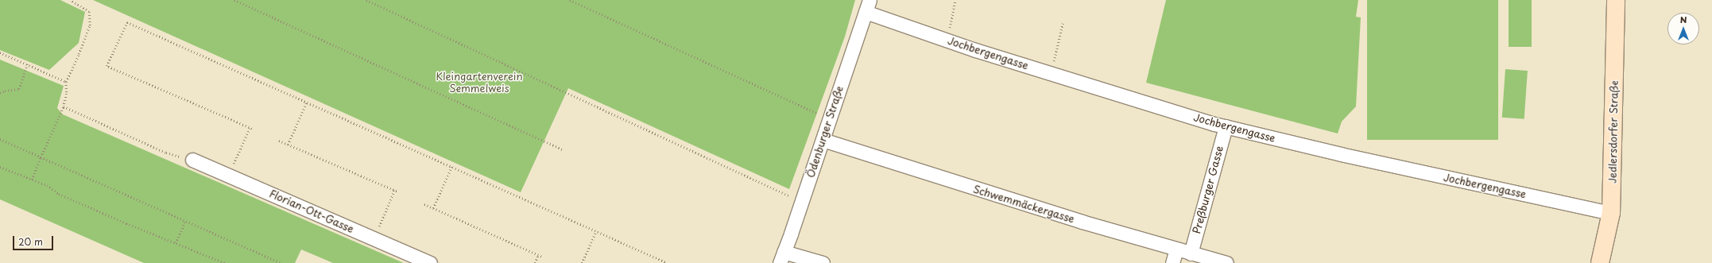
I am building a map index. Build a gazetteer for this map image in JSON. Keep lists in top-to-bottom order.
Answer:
{
  "streets": {
    "street": [
      "Jochbergengasse",
      "Ödenburger Straße",
      "Jedlersdorfer Straße",
      "Preßburger Gasse",
      "Schwemmäckergasse",
      "Florian-Ott-Gasse"
    ]
  },
  "crossings": [
    ["Jochbergengasse", "Ödenburger Straße"],
    ["Jochbergengasse", "Jedlersdorfer Straße"],
    ["Jochbergengasse", "Preßburger Gasse"],
    ["Ödenburger Straße", "Schwemmäckergasse"],
    ["Preßburger Gasse", "Schwemmäckergasse"]
  ],
  "parks": ["Kleingartenverein Semmelweis"],
  "scale_bar": "20 m",
  "north": "top"
}
